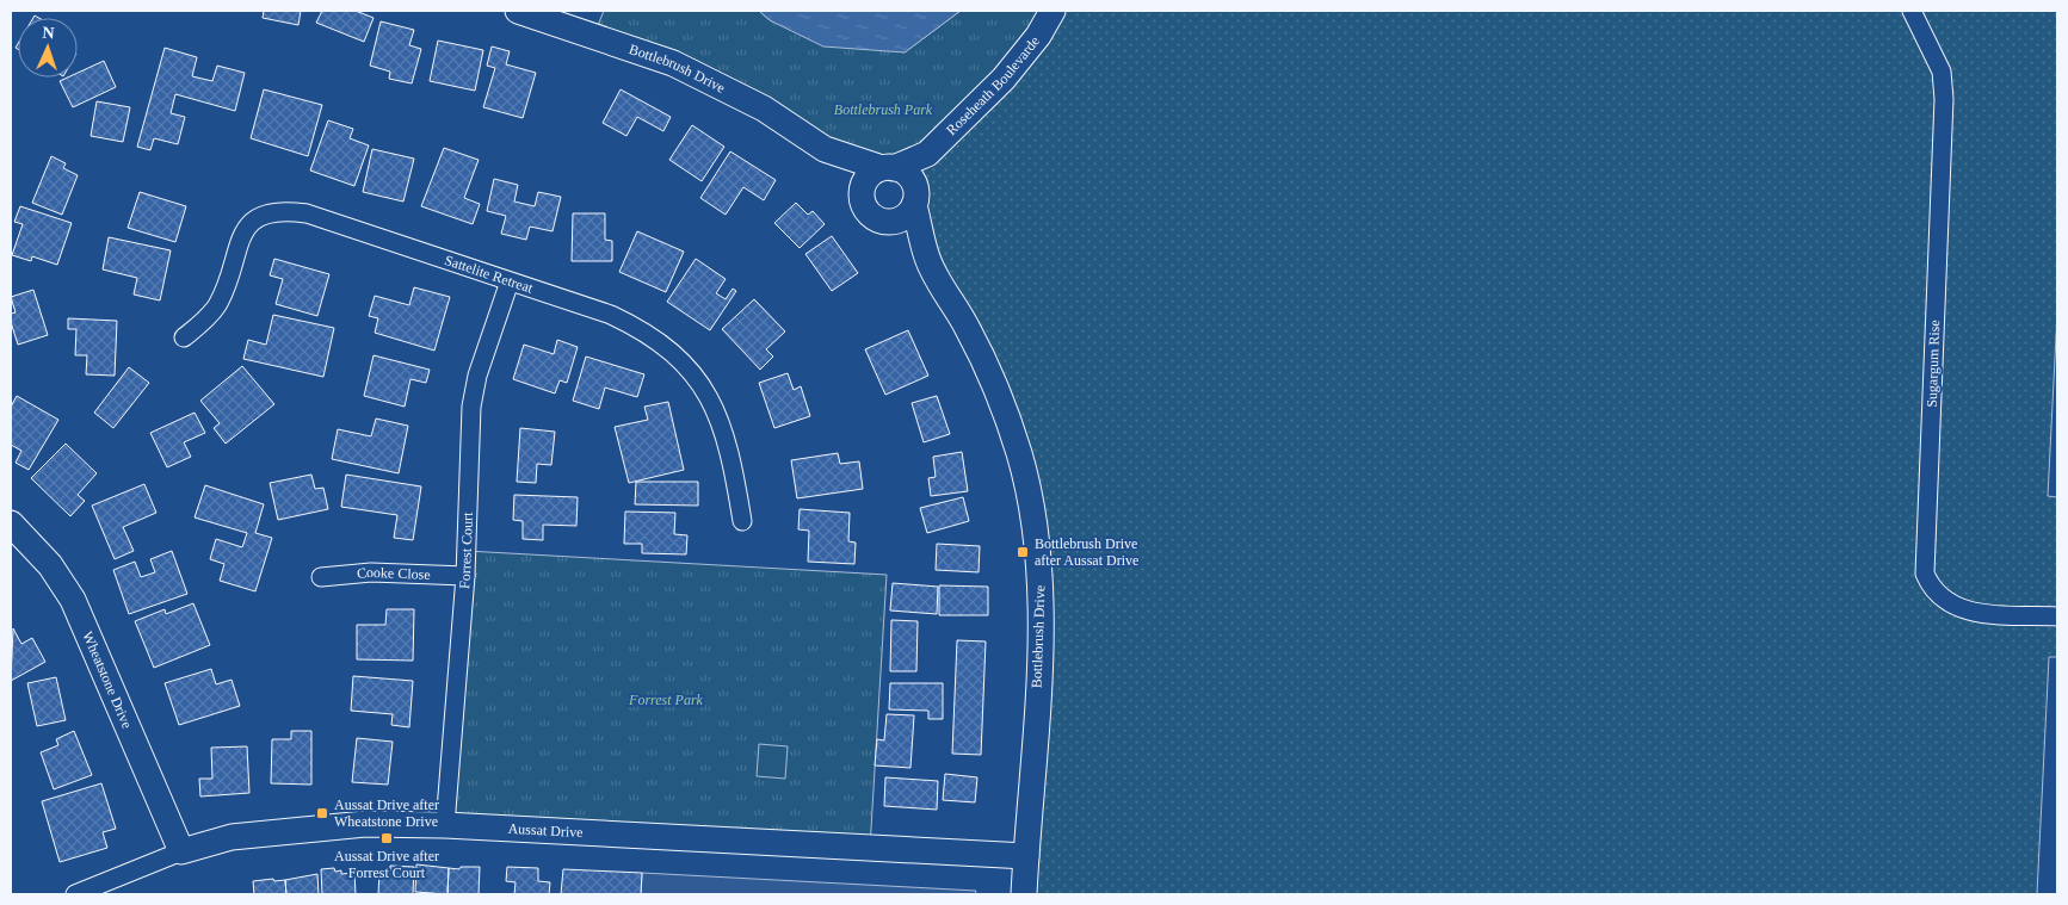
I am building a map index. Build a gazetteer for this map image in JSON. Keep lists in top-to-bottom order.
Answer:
{
  "streets": {
    "street": [
      "Bottlebrush Drive",
      "Roseheath Boulevarde",
      "Sattelite Retreat",
      "Sugargum Rise",
      "Forrest Court",
      "Cooke Close",
      "Wheatstone Drive",
      "Aussat Drive"
    ]
  },
  "crossings": [
    ["Bottlebrush Drive", "Roseheath Boulevarde"],
    ["Bottlebrush Drive", "Aussat Drive"],
    ["Sattelite Retreat", "Forrest Court"],
    ["Forrest Court", "Cooke Close"],
    ["Forrest Court", "Aussat Drive"],
    ["Wheatstone Drive", "Aussat Drive"]
  ],
  "parks": ["Bottlebrush Park", "Forrest Park"],
  "places": {
    "transit": ["Bottlebrush Drive after Aussat Drive", "Aussat Drive after Wheatstone Drive", "Aussat Drive after Forrest Court"]
  },
  "north": "top"
}
